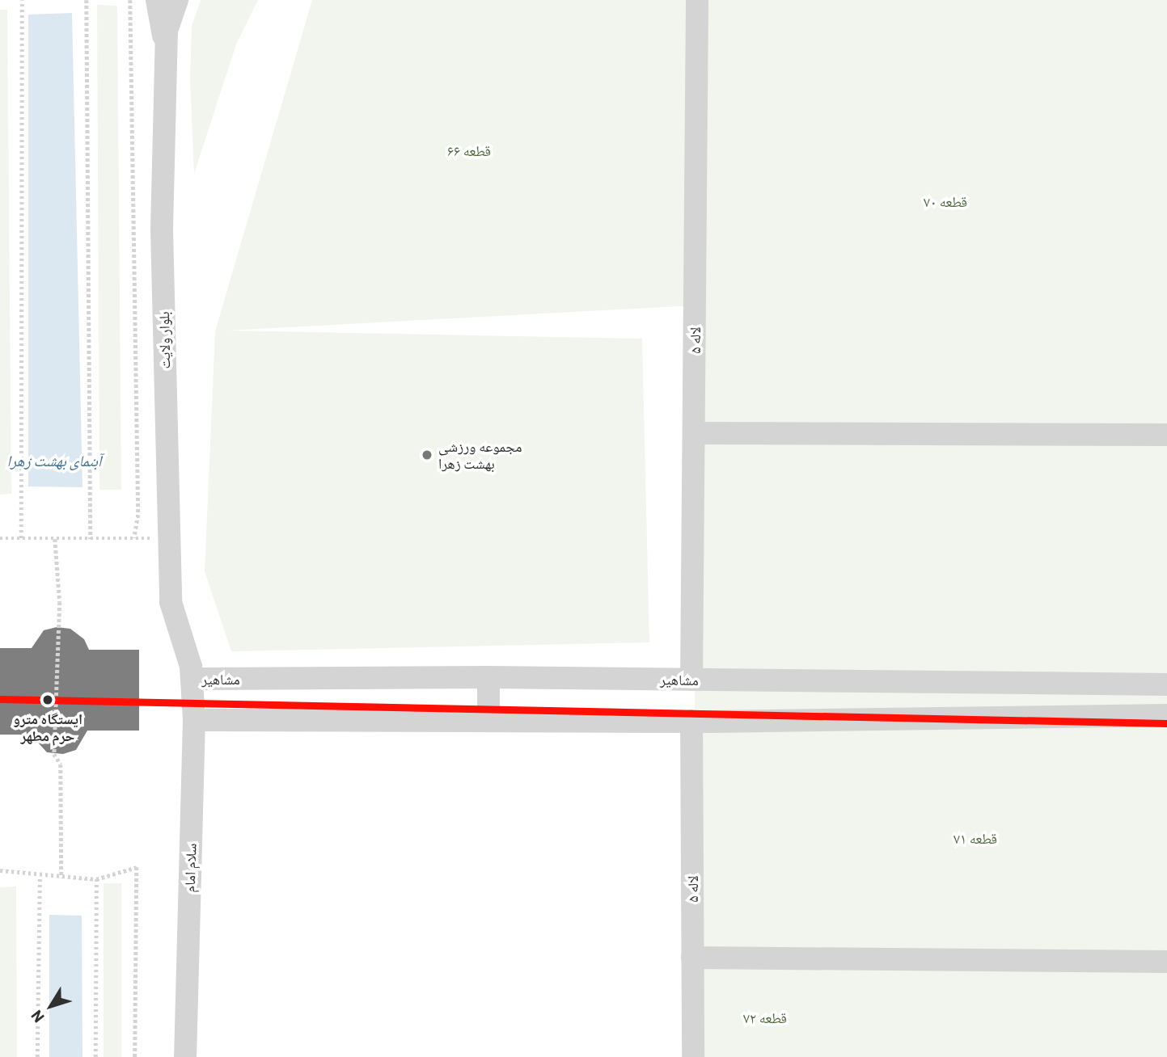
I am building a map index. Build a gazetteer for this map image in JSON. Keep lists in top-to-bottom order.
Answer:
{
  "streets": {
    "street": [
      "بلوار ولایت",
      "لاله ۵",
      "مشاهیر",
      "سلام امام"
    ]
  },
  "crossings": [
    ["بلوار ولایت", "مشاهیر"],
    ["بلوار ولایت", "سلام امام"],
    ["لاله ۵", "مشاهیر"],
    ["مشاهیر", "سلام امام"]
  ],
  "water": ["آبنمای بهشت زهرا"],
  "parks": [
    "قطعه ۶۶",
    "قطعه ۷۰",
    "قطعه ۷۱",
    "قطعه ۷۲"
  ],
  "places": ["مجموعه ورزشی بهشت زهرا", "ایستگاه مترو حرم مطهر"],
  "north": "bottom left"
}
